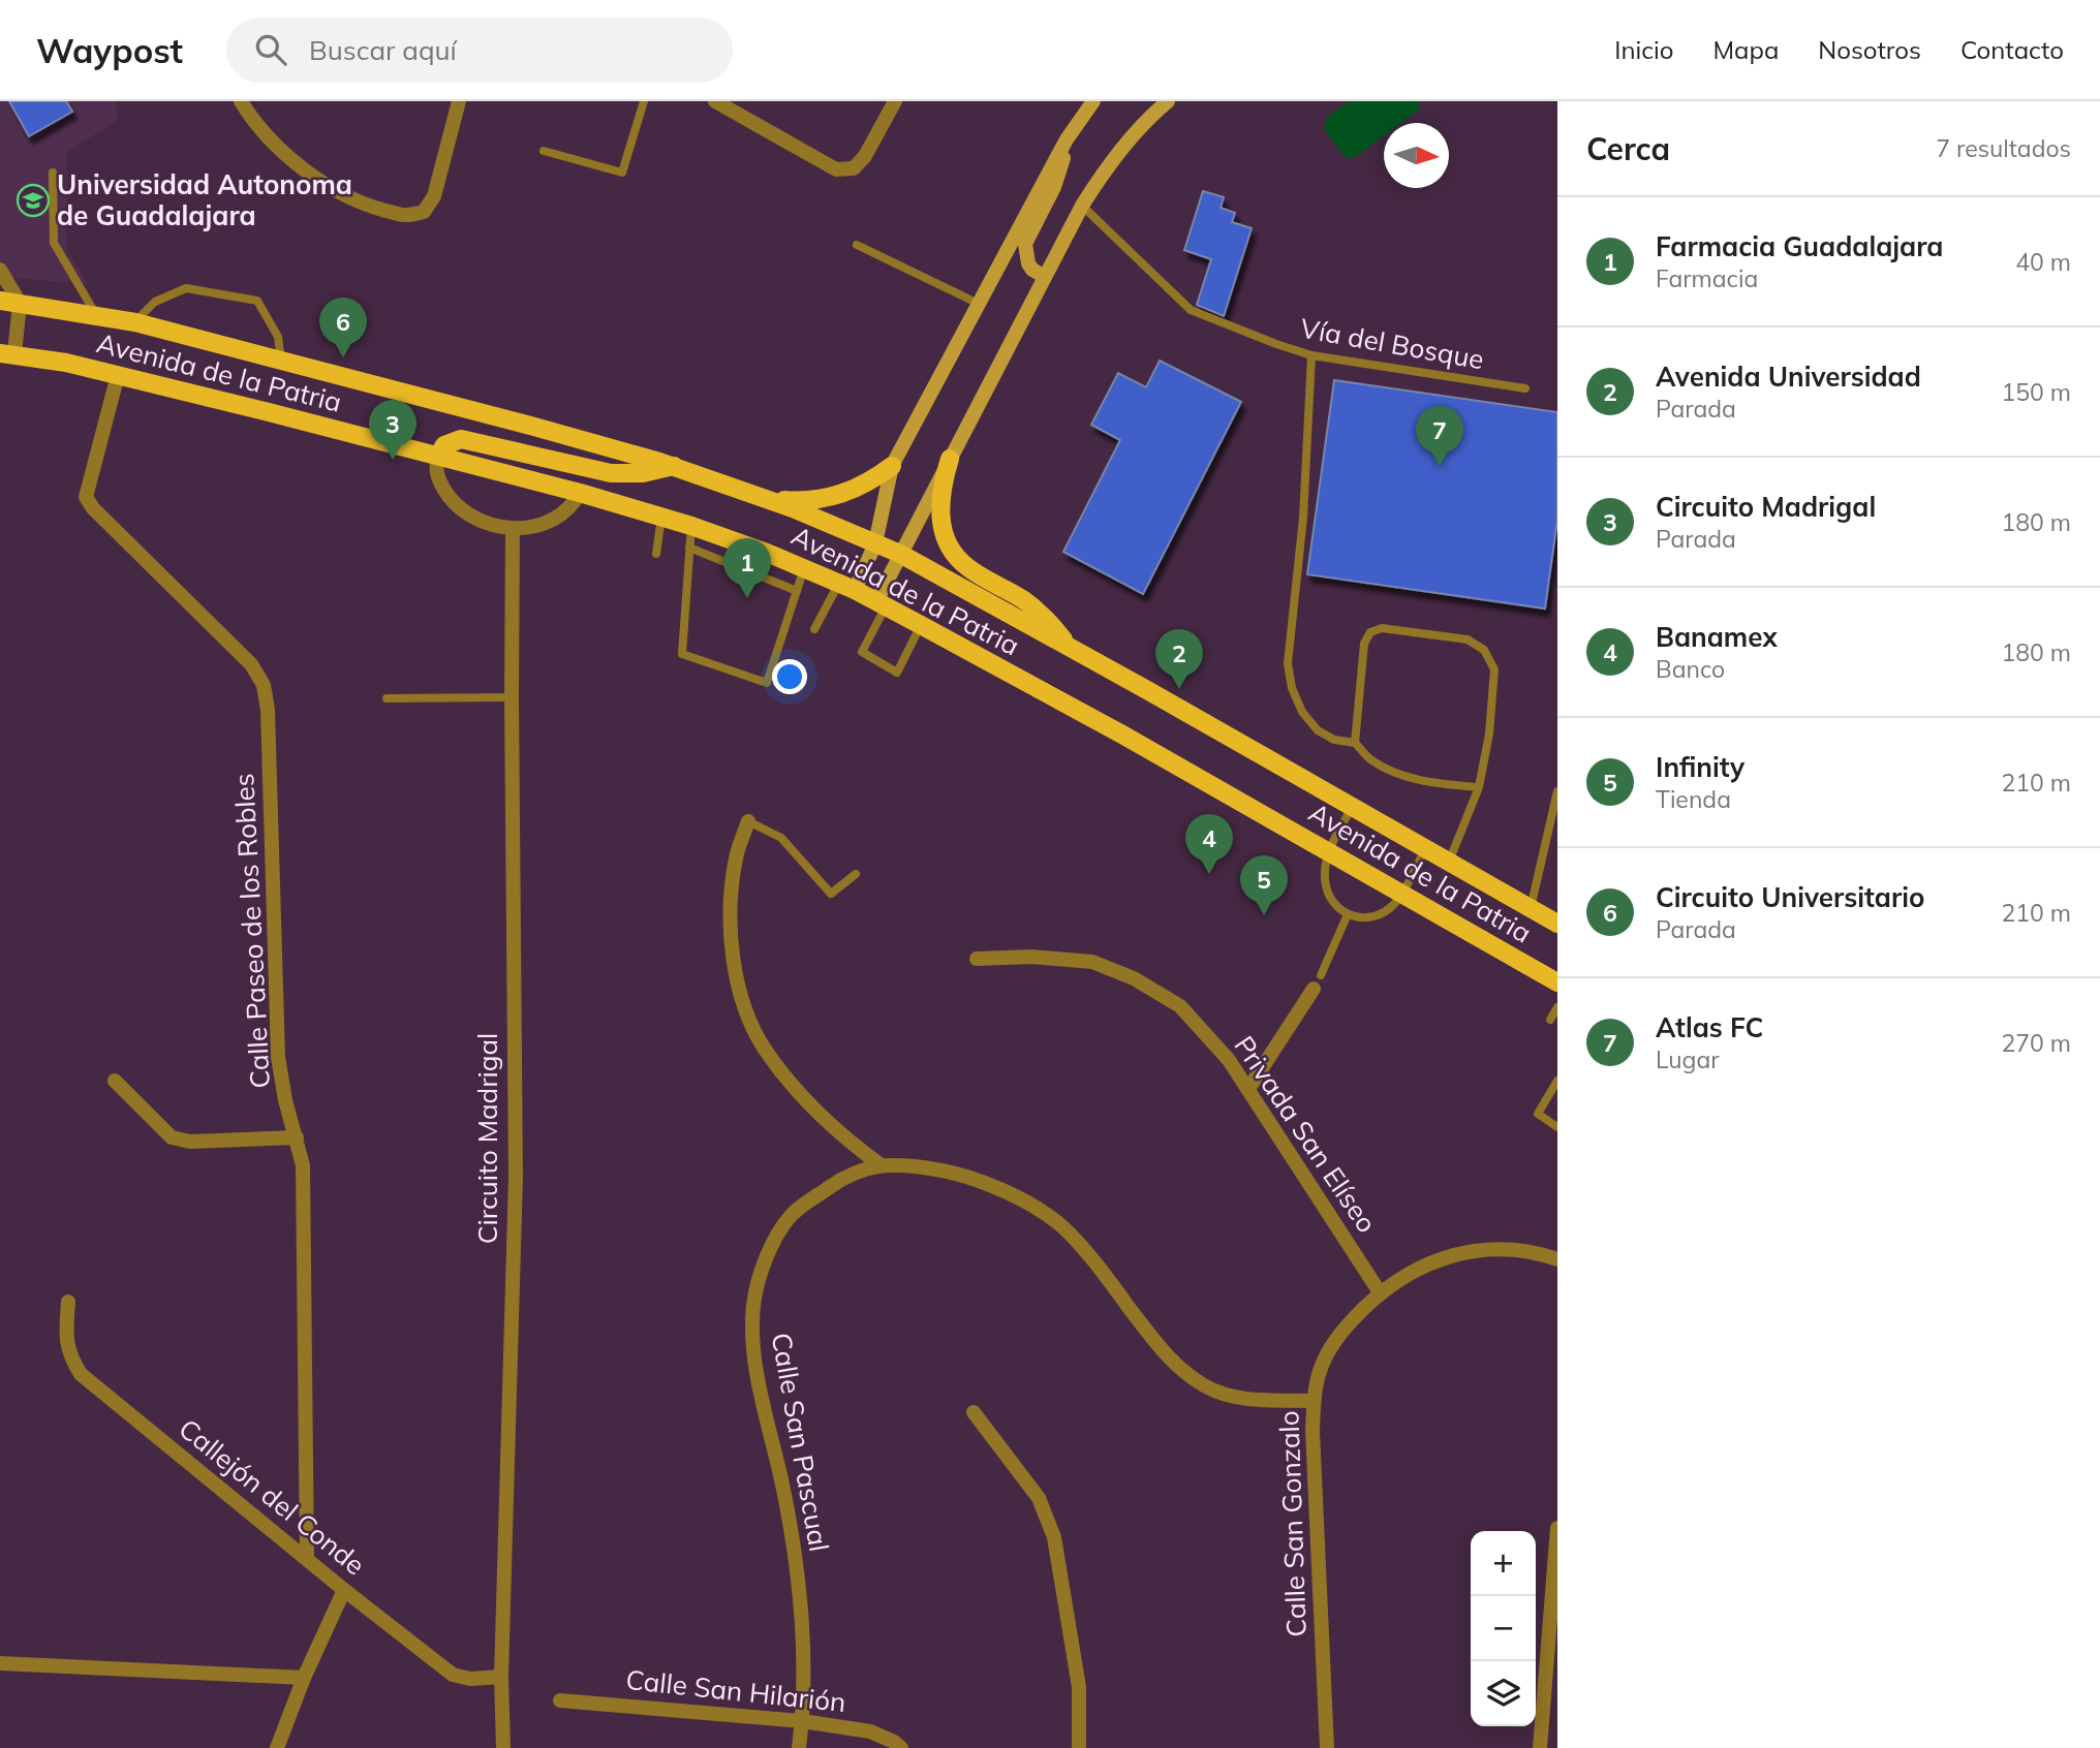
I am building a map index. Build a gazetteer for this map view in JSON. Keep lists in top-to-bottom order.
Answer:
{
  "streets": {
    "main road": ["Avenida de la Patria"],
    "street": [
      "Calle Paseo de los Robles",
      "Privada San Elíseo",
      "Circuito Madrigal",
      "Calle San Pascual",
      "Callejón del Conde",
      "Calle San Gonzalo",
      "Calle San Hilarión"
    ],
    "lane": ["Vía del Bosque"]
  },
  "crossings": [
    ["Avenida de la Patria", "Calle Paseo de los Robles"],
    ["Calle Paseo de los Robles", "Callejón del Conde"],
    ["Privada San Elíseo", "Calle San Gonzalo"],
    ["Circuito Madrigal", "Callejón del Conde"],
    ["Calle San Pascual", "Calle San Gonzalo"],
    ["Calle San Pascual", "Calle San Hilarión"]
  ],
  "places": {
    "school or university": ["Universidad Autonoma de Guadalajara"]
  },
  "north": "right",
  "page": {
    "header": "Waypost",
    "search": "Buscar aquí",
    "nav": [
      "Inicio",
      "Mapa",
      "Nosotros",
      "Contacto"
    ],
    "heading": ["Cerca", "7 resultados"],
    "list": [
      {
        "mark": "1",
        "name": "Farmacia Guadalajara",
        "note": "Farmacia",
        "value": "40 m"
      },
      {
        "mark": "2",
        "name": "Avenida Universidad",
        "note": "Parada",
        "value": "150 m"
      },
      {
        "mark": "3",
        "name": "Circuito Madrigal",
        "note": "Parada",
        "value": "180 m"
      },
      {
        "mark": "4",
        "name": "Banamex",
        "note": "Banco",
        "value": "180 m"
      },
      {
        "mark": "5",
        "name": "Infinity",
        "note": "Tienda",
        "value": "210 m"
      },
      {
        "mark": "6",
        "name": "Circuito Universitario",
        "note": "Parada",
        "value": "210 m"
      },
      {
        "mark": "7",
        "name": "Atlas FC",
        "note": "Lugar",
        "value": "270 m"
      }
    ],
    "pins": [
      "6",
      "3",
      "7",
      "1",
      "2",
      "4",
      "5"
    ],
    "map_buttons": ["+", "−"]
  }
}
